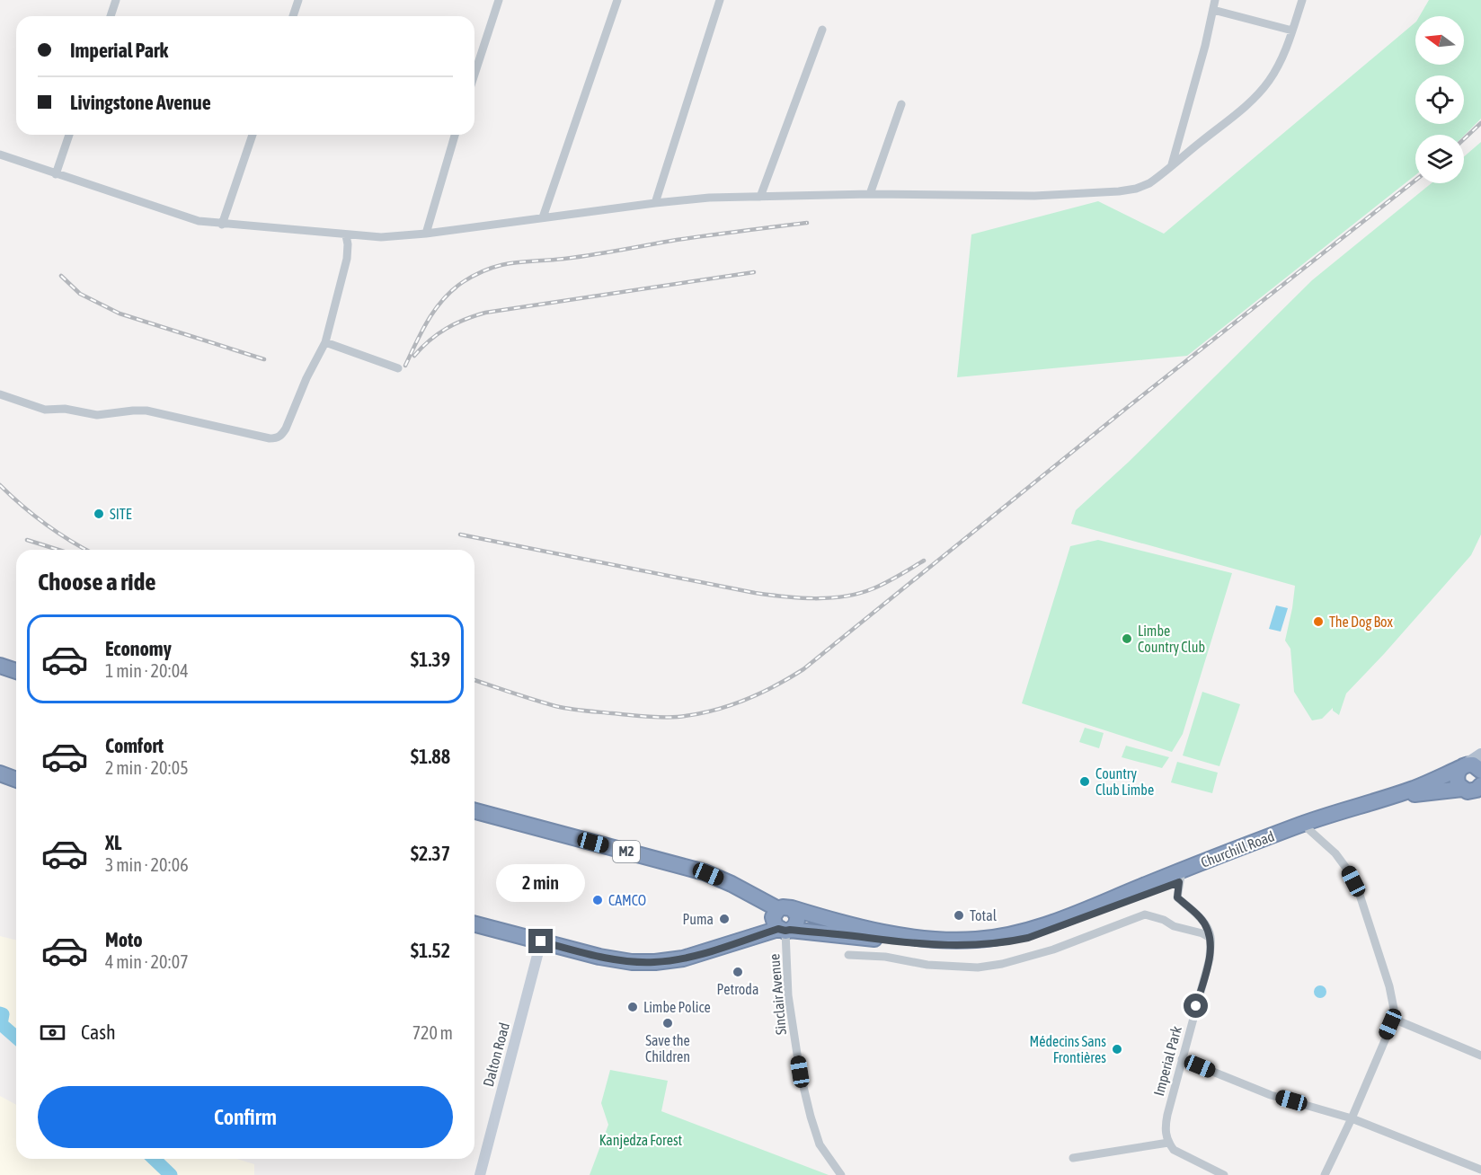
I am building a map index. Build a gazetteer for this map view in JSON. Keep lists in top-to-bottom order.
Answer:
{
  "streets": {
    "highway": ["Churchill Road", "M2"],
    "main road": ["Dalton Road"],
    "street": ["Sinclair Avenue", "Imperial Park"]
  },
  "crossings": [
    ["Churchill Road", "M2"],
    ["Churchill Road", "Sinclair Avenue"],
    ["M2", "Sinclair Avenue"],
    ["M2", "Dalton Road"]
  ],
  "parks": ["Kanjedza Forest"],
  "places": [
    "SITE",
    "The Dog Box",
    "Limbe Country Club",
    "Country Club Limbe",
    "CAMCO",
    "Total",
    "Puma",
    "Petroda",
    "Limbe Police",
    "Save the Children",
    "Médecins Sans Frontières"
  ],
  "north": "left",
  "page": {
    "banner": ["Imperial Park", "Livingstone Avenue"],
    "heading": "Choose a ride",
    "list": [
      {
        "name": "Economy",
        "note": "1 min · 20:04",
        "value": "$1.39"
      },
      {
        "name": "Comfort",
        "note": "2 min · 20:05",
        "value": "$1.88"
      },
      {
        "name": "XL",
        "note": "3 min · 20:06",
        "value": "$2.37"
      },
      {
        "name": "Moto",
        "note": "4 min · 20:07",
        "value": "$1.52"
      }
    ],
    "bubble": "2 min",
    "pay": ["Cash", "720 m"],
    "buttons": "Confirm"
  }
}
